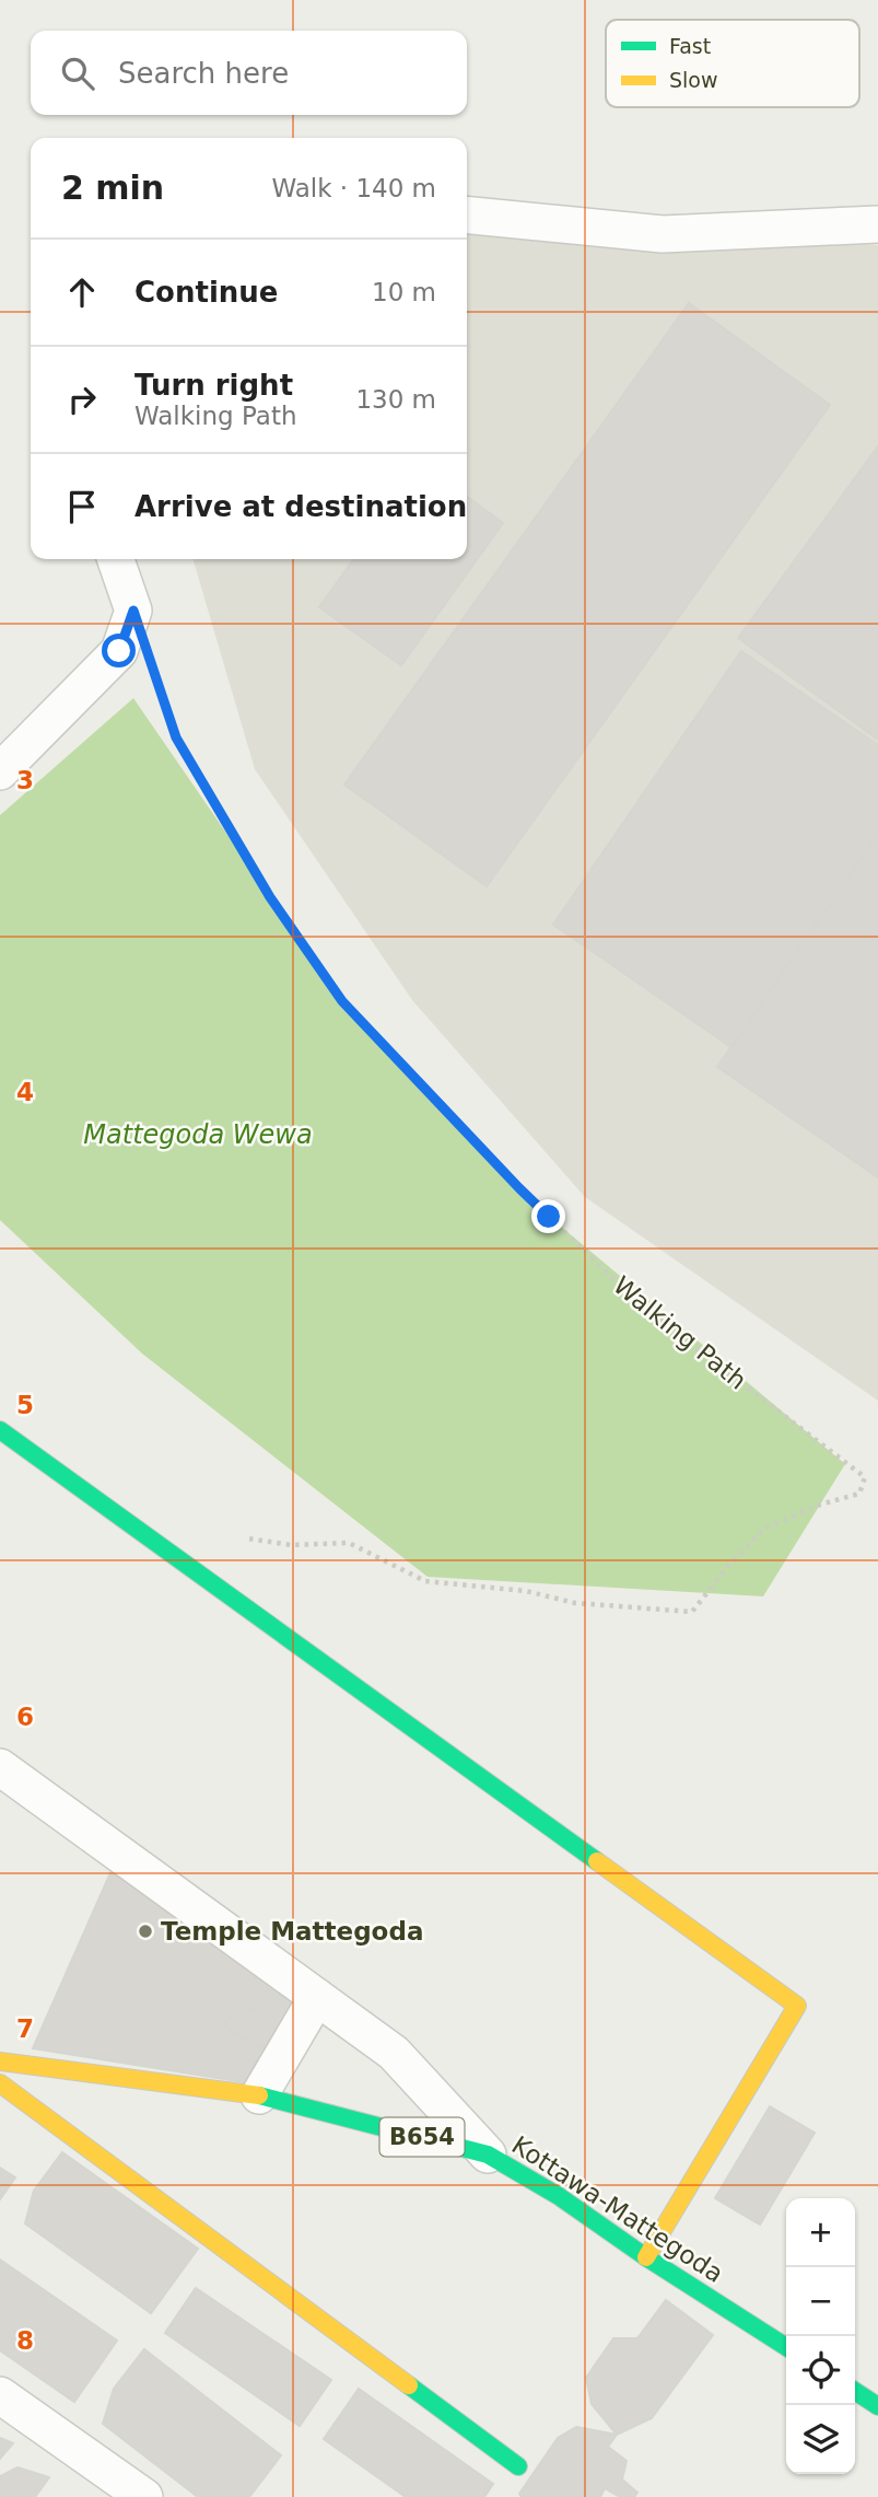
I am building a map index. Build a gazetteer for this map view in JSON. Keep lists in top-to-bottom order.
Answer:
{
  "streets": {
    "street": ["B654", "Kottawa-Mattegoda"],
    "path": ["Walking Path"]
  },
  "water": ["Mattegoda Wewa"],
  "places": ["Temple Mattegoda"],
  "legend": ["Fast", "Slow"],
  "page": {
    "search": "Search here",
    "heading": ["2 min", "Walk · 140 m"],
    "list": [
      ["Continue", "10 m"],
      ["Turn right", "Walking Path", "130 m"],
      "Arrive at destination"
    ],
    "map_buttons": ["+", "−"]
  },
  "grid": {
    "rows": [
      "3",
      "4",
      "5",
      "6",
      "7",
      "8"
    ]
  }
}
